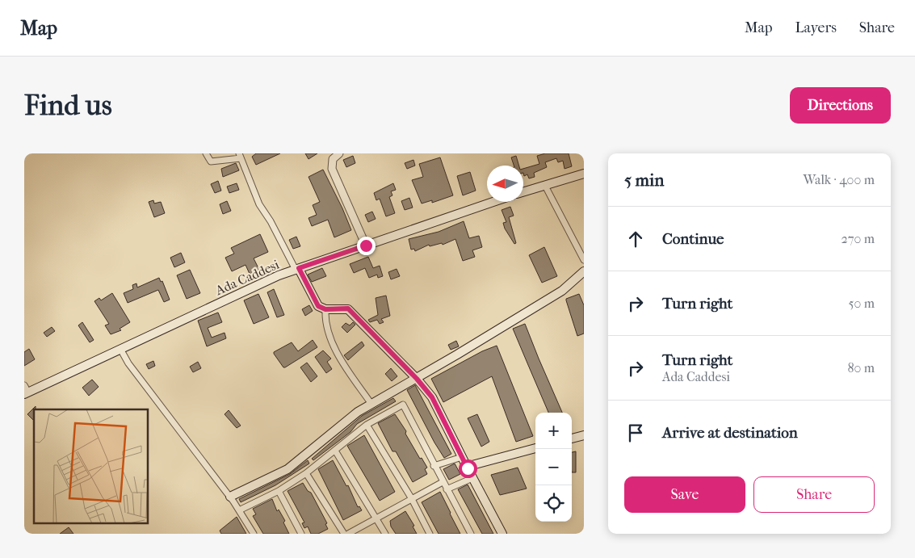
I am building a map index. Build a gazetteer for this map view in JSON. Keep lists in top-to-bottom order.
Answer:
{
  "streets": {
    "main road": ["Ada Caddesi"]
  },
  "north": "left",
  "page": {
    "header": "Map",
    "nav": ["Map", "Layers", "Share"],
    "buttons": [
      "Directions",
      ["Save", "Share"]
    ],
    "title": "Find us",
    "heading": ["5 min", "Walk · 400 m"],
    "list": [
      ["Continue", "270 m"],
      ["Turn right", "50 m"],
      ["Turn right", "Ada Caddesi", "80 m"],
      "Arrive at destination"
    ],
    "map_buttons": ["+", "−"]
  }
}
